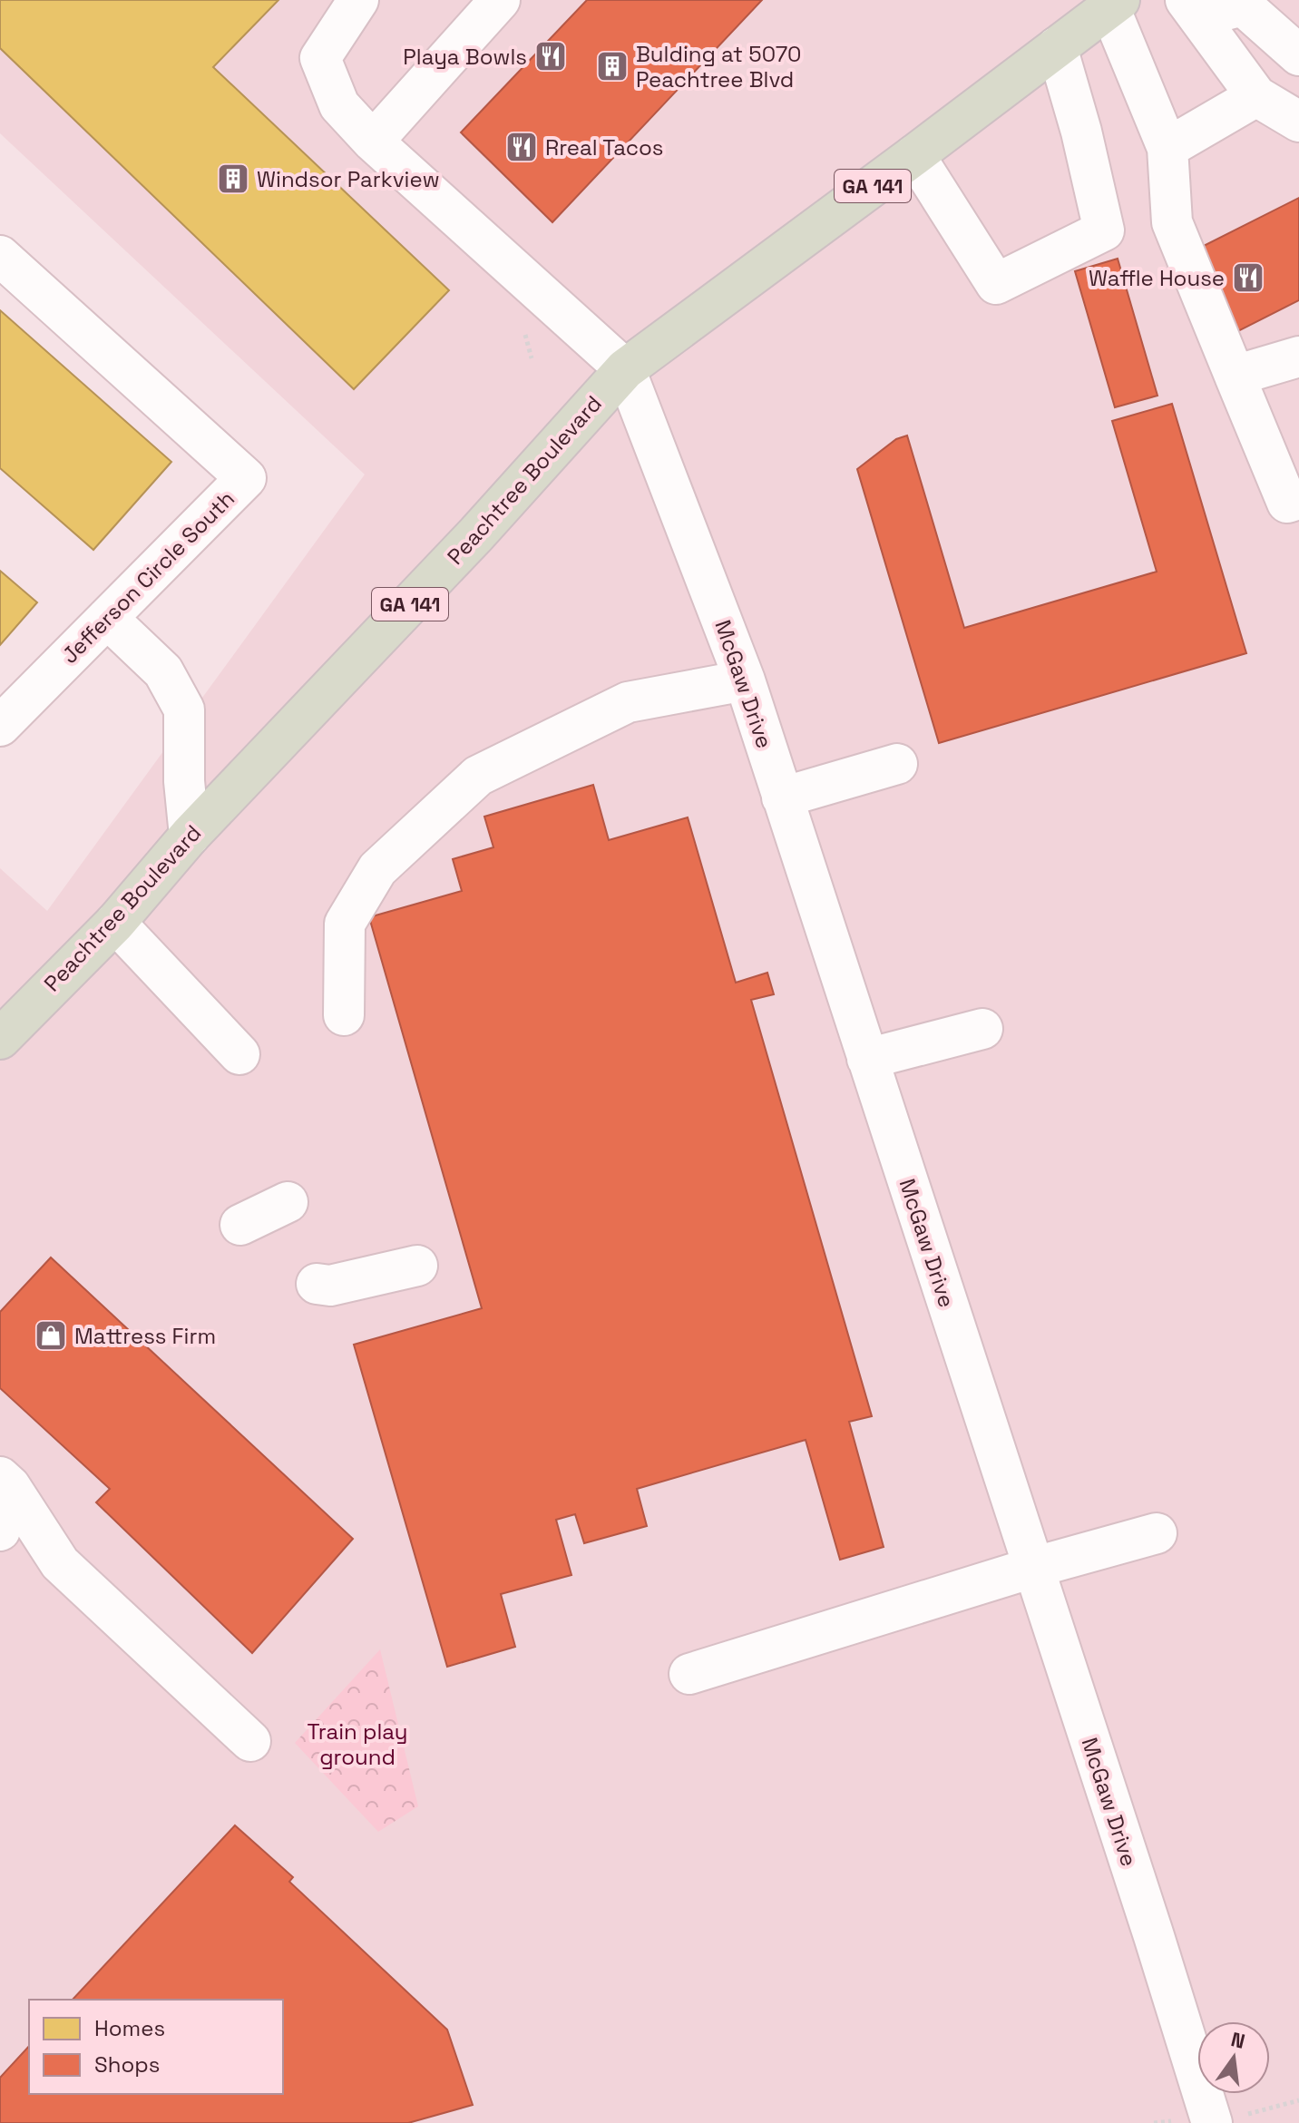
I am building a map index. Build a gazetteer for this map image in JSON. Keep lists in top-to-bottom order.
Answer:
{
  "streets": {
    "highway": ["GA 141", "Peachtree Boulevard"],
    "street": ["Jefferson Circle South", "McGaw Drive"]
  },
  "crossings": [
    ["Peachtree Boulevard", "McGaw Drive"]
  ],
  "parks": ["Train play ground"],
  "places": {
    "restaurant": ["Playa Bowls", "Rreal Tacos", "Waffle House"],
    "building": ["Bulding at 5070 Peachtree Blvd", "Windsor Parkview"],
    "shop": ["Mattress Firm"]
  },
  "legend": ["Homes", "Shops"],
  "north": "top"
}
